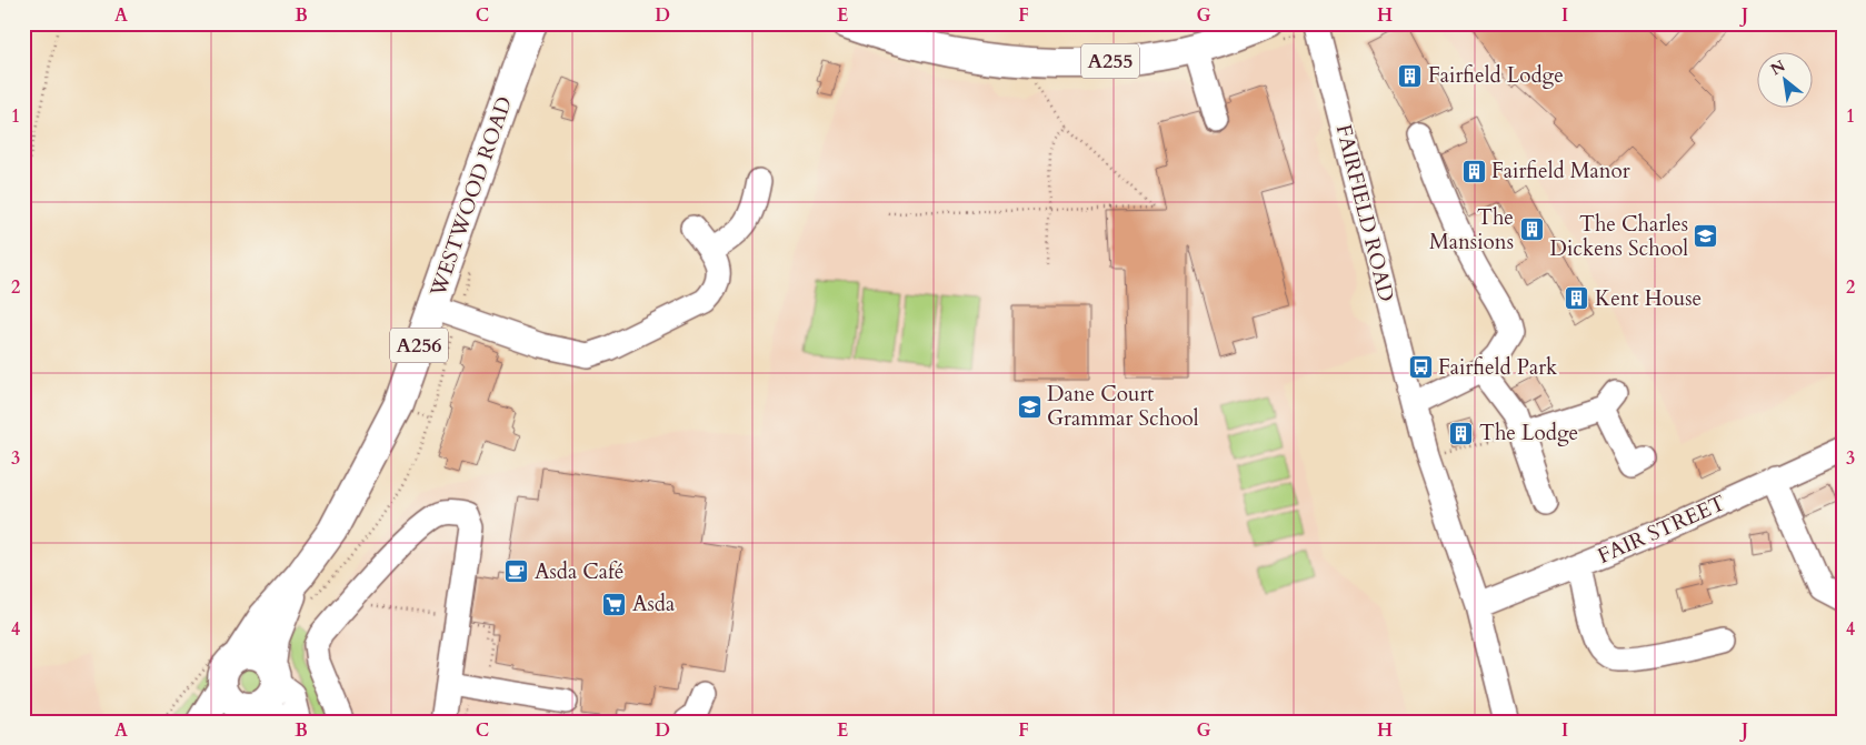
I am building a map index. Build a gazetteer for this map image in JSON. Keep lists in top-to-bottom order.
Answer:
{
  "streets": {
    "main road": ["A255", "WESTWOOD ROAD", "A256"],
    "street": ["FAIRFIELD ROAD", "FAIR STREET"]
  },
  "crossings": [
    ["FAIRFIELD ROAD", "FAIR STREET"]
  ],
  "places": {
    "building": [
      "Fairfield Lodge",
      "Fairfield Manor",
      "The Mansions",
      "Kent House",
      "The Lodge"
    ],
    "school or university": ["The Charles Dickens School", "Dane Court Grammar School"],
    "bus stop": ["Fairfield Park"],
    "cafe": ["Asda Café"],
    "supermarket": ["Asda"]
  },
  "north": "top left",
  "grid": {
    "columns": [
      "A",
      "B",
      "C",
      "D",
      "E",
      "F",
      "G",
      "H",
      "I",
      "J"
    ],
    "rows": [
      "1",
      "2",
      "3",
      "4"
    ]
  }
}
